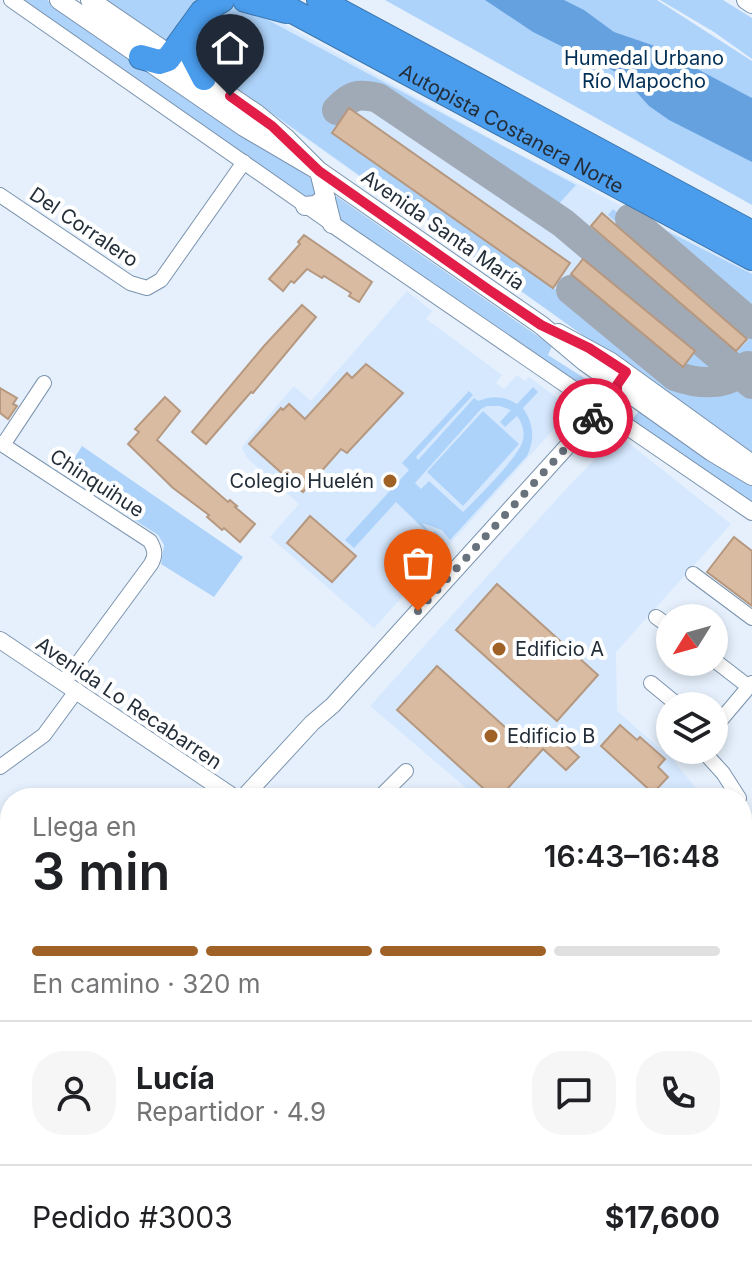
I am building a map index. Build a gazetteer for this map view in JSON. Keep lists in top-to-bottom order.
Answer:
{
  "streets": {
    "highway": ["Autopista Costanera Norte"],
    "main road": ["Avenida Santa María"],
    "street": ["Del Corralero", "Chinquihue", "Avenida Lo Recabarren"]
  },
  "crossings": [
    ["Chinquihue", "Avenida Lo Recabarren"]
  ],
  "parks": ["Humedal Urbano Río Mapocho"],
  "places": ["Colegio Huelén", "Edificio A", "Edificio B"],
  "north": "bottom left",
  "page": {
    "heading": ["3 min", "Llega en", "16:43–16:48"],
    "panel": [
      "Lucía",
      "Repartidor · 4.9",
      "Pedido #3003",
      "$17,600"
    ],
    "bar": "En camino · 320 m"
  }
}
